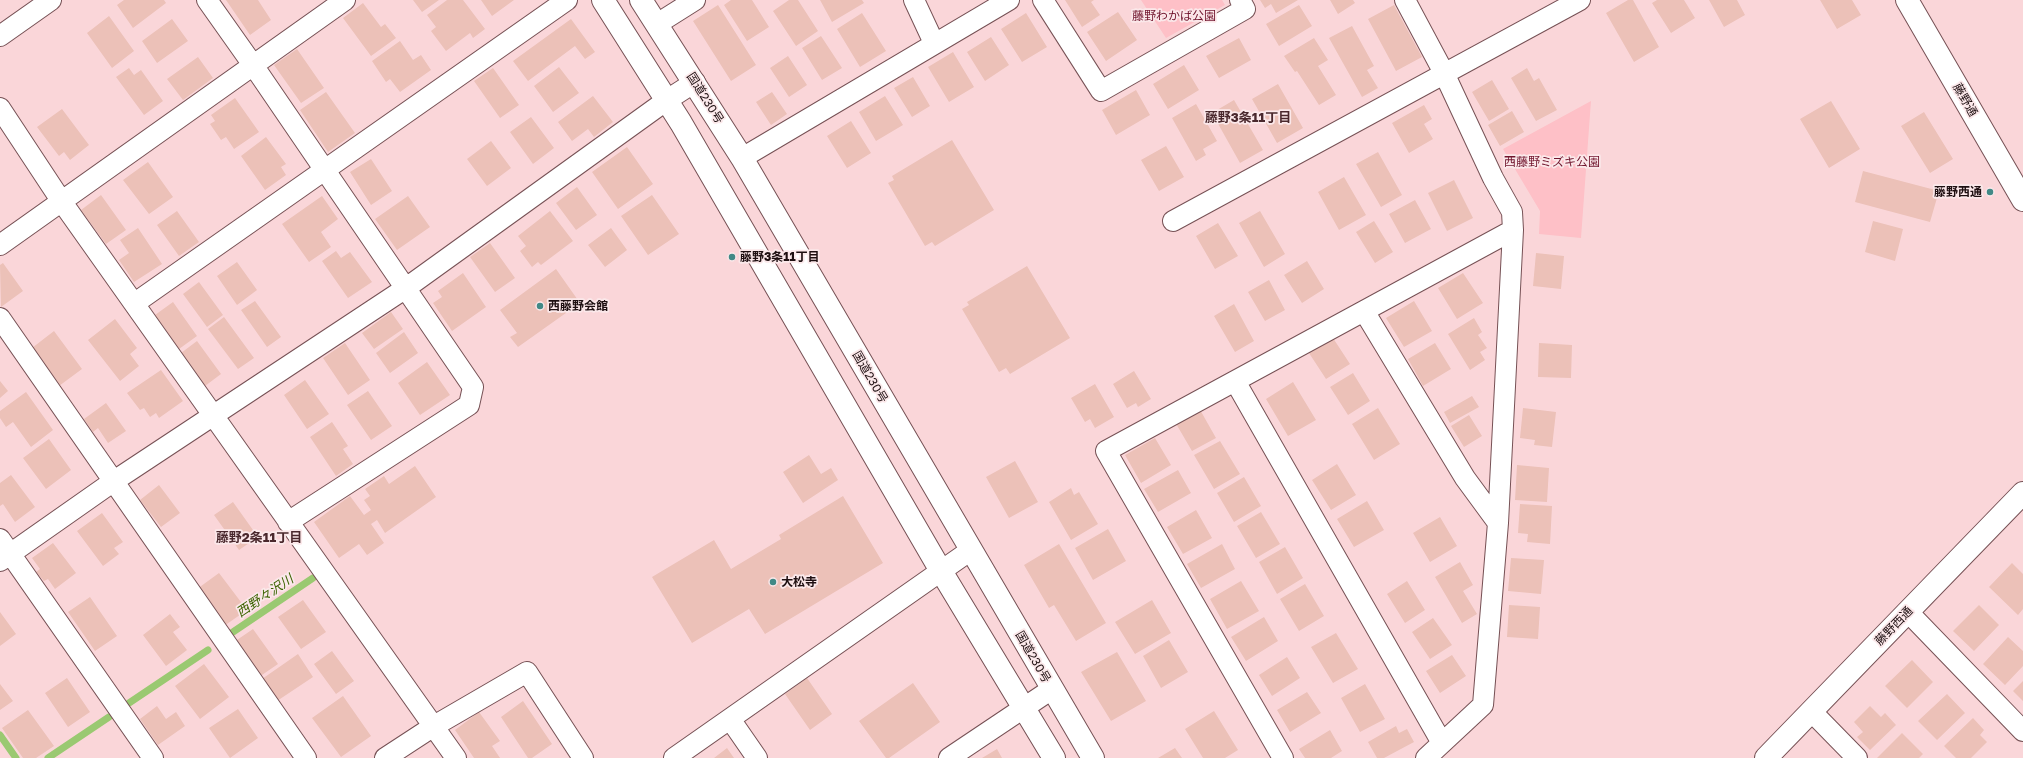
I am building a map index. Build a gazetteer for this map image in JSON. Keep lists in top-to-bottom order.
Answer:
{
  "streets": {
    "main road": ["国道230号", "藤野通", "藤野西通"]
  },
  "districts": ["藤野3条11丁目", "藤野2条11丁目"],
  "water": ["西野々沢川"],
  "parks": ["藤野わかば公園", "西藤野ミズキ公園"],
  "places": [
    "藤野西通",
    "藤野3条11丁目",
    "西藤野会館",
    "大松寺"
  ]
}
